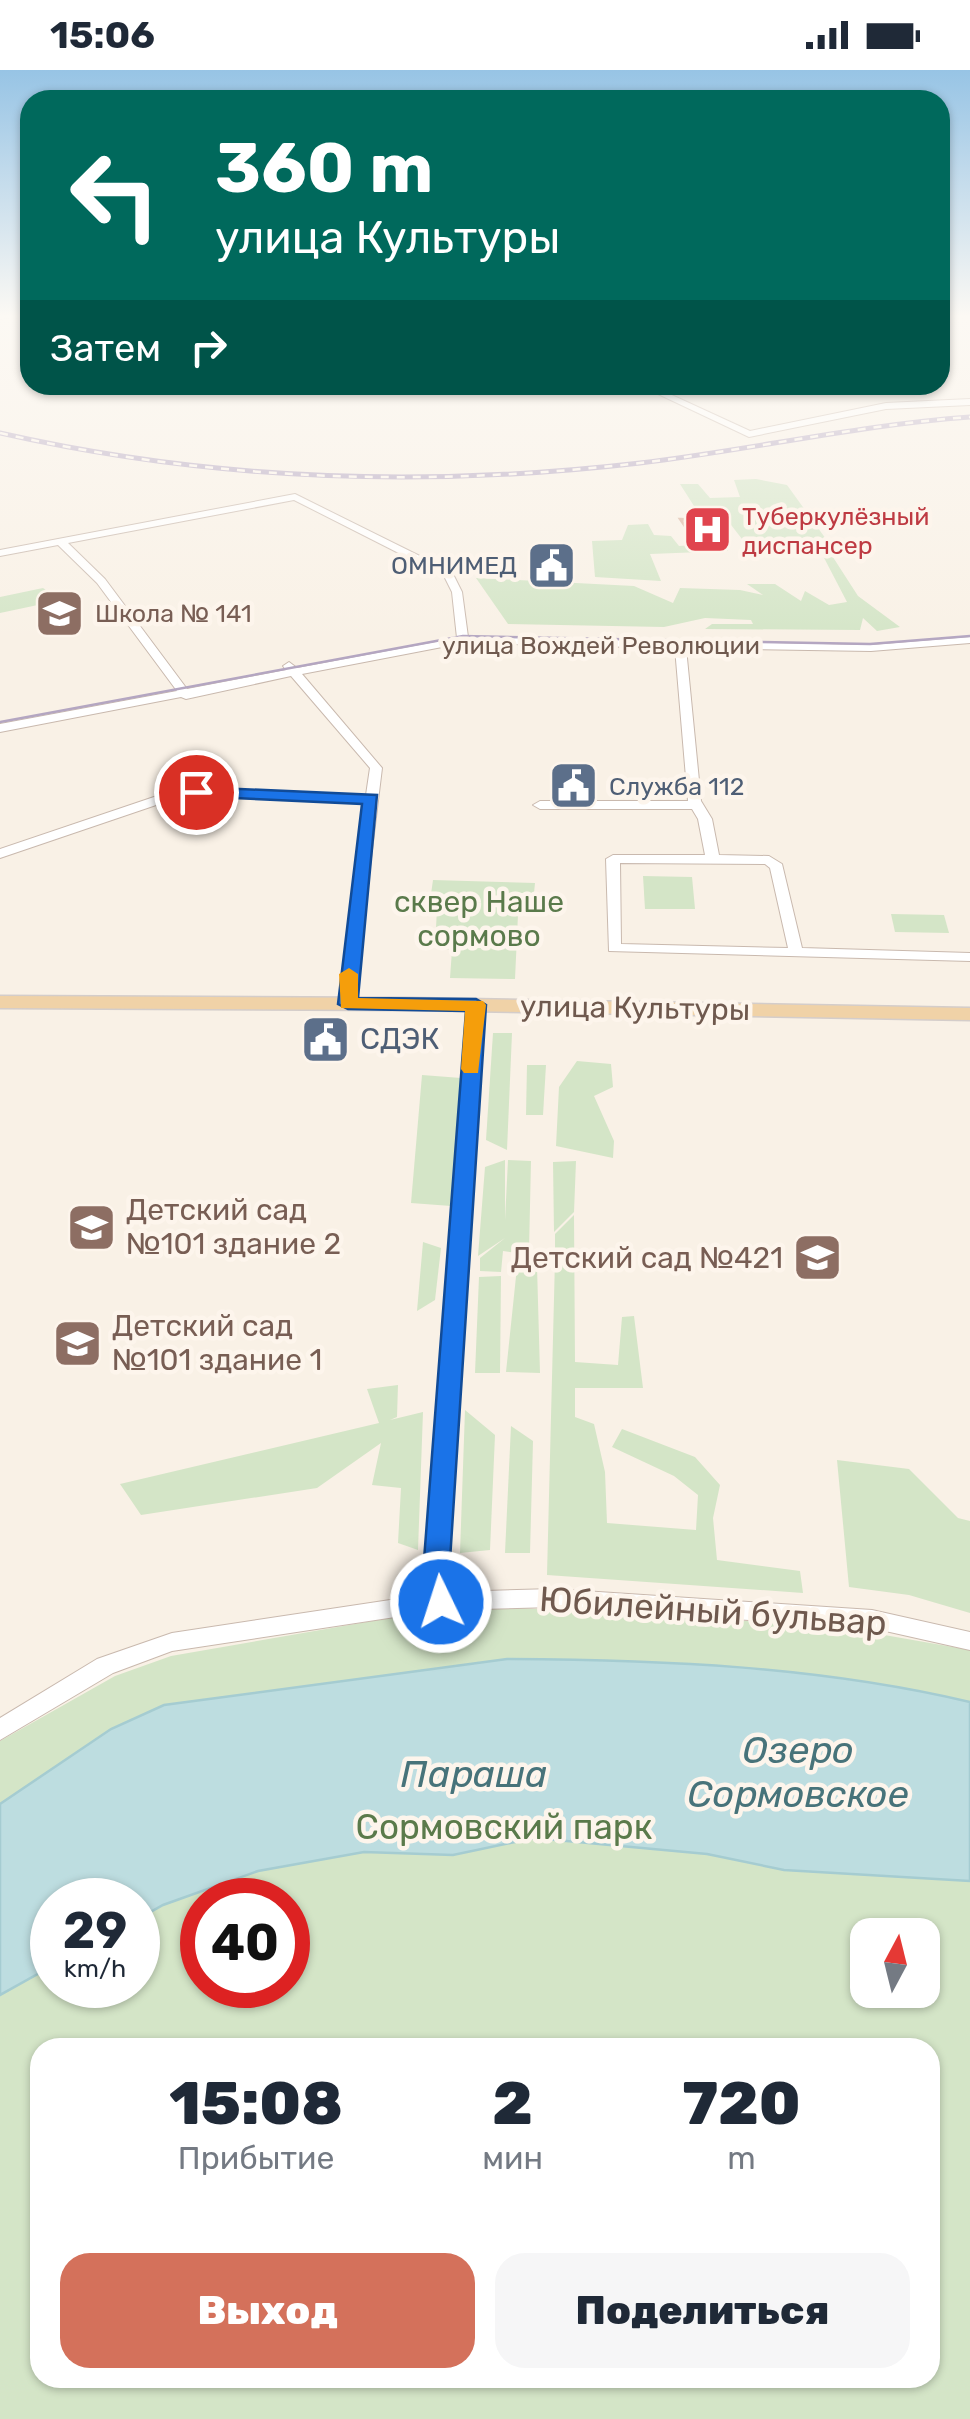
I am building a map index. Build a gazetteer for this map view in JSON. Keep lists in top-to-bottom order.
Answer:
{
  "streets": {
    "main road": ["улица Культуры"],
    "street": ["улица Вождей Революции", "Юбилейный бульвар"]
  },
  "water": ["Озеро Сормовское", "Параша"],
  "parks": ["сквер Наше сормово", "Сормовский парк"],
  "places": {
    "hospital": ["Туберкулёзный диспансер"],
    "public building": ["ОМНИМЕД", "Служба 112", "СДЭК"],
    "school or university": [
      "Школа № 141",
      "Детский сад №101 здание 2",
      "Детский сад №421",
      "Детский сад №101 здание 1"
    ]
  },
  "north": "top",
  "page": {
    "status": "15:06",
    "turn": ["360 m", "улица Культуры"],
    "then": "Затем",
    "speed": "29 km/h",
    "limit": "40",
    "eta": [
      "15:08",
      "Прибытие",
      "2",
      "мин",
      "720",
      "m"
    ],
    "buttons": ["Выход", "Поделиться"]
  }
}
